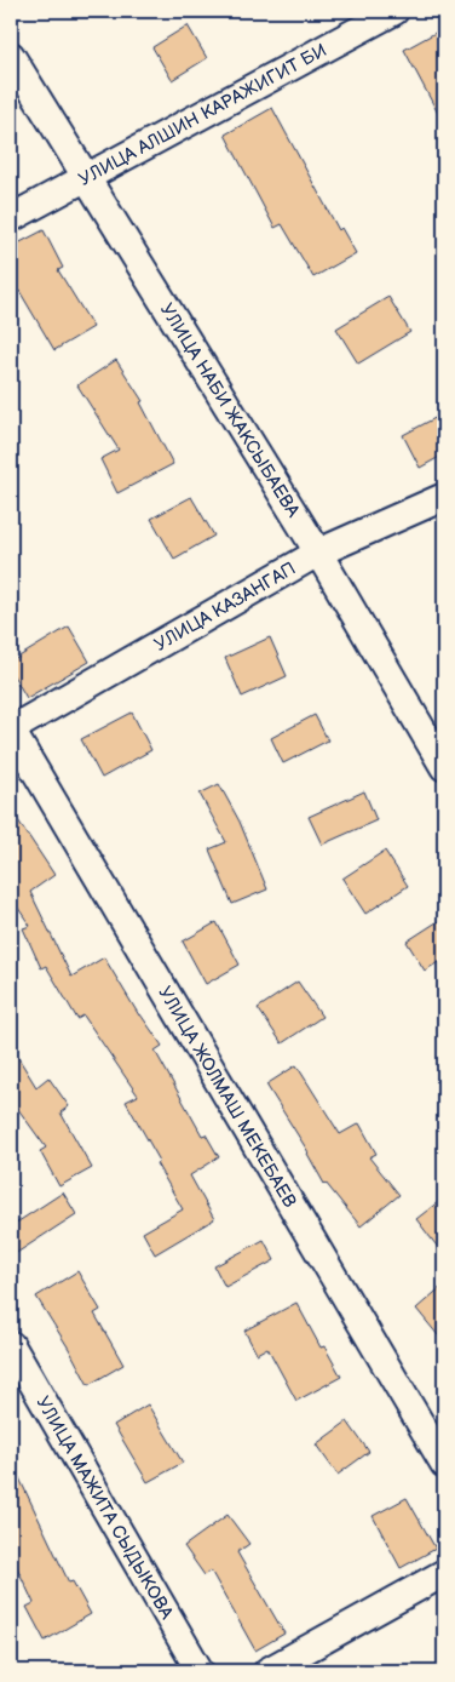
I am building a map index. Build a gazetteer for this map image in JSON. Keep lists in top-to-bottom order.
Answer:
{
  "streets": {
    "street": [
      "УЛИЦА АЛШИН КАРАЖИГИТ БИ",
      "УЛИЦА НАБИ ЖАКСЫБАЕВА",
      "УЛИЦА КАЗАНГАП",
      "УЛИЦА ЖОЛМАШ МЕКЕБАЕВ",
      "УЛИЦА МАЖИТА СЫДЫКОВА"
    ]
  },
  "crossings": [
    ["УЛИЦА АЛШИН КАРАЖИГИТ БИ", "УЛИЦА НАБИ ЖАКСЫБАЕВА"],
    ["УЛИЦА НАБИ ЖАКСЫБАЕВА", "УЛИЦА КАЗАНГАП"],
    ["УЛИЦА КАЗАНГАП", "УЛИЦА ЖОЛМАШ МЕКЕБАЕВ"]
  ]
}
